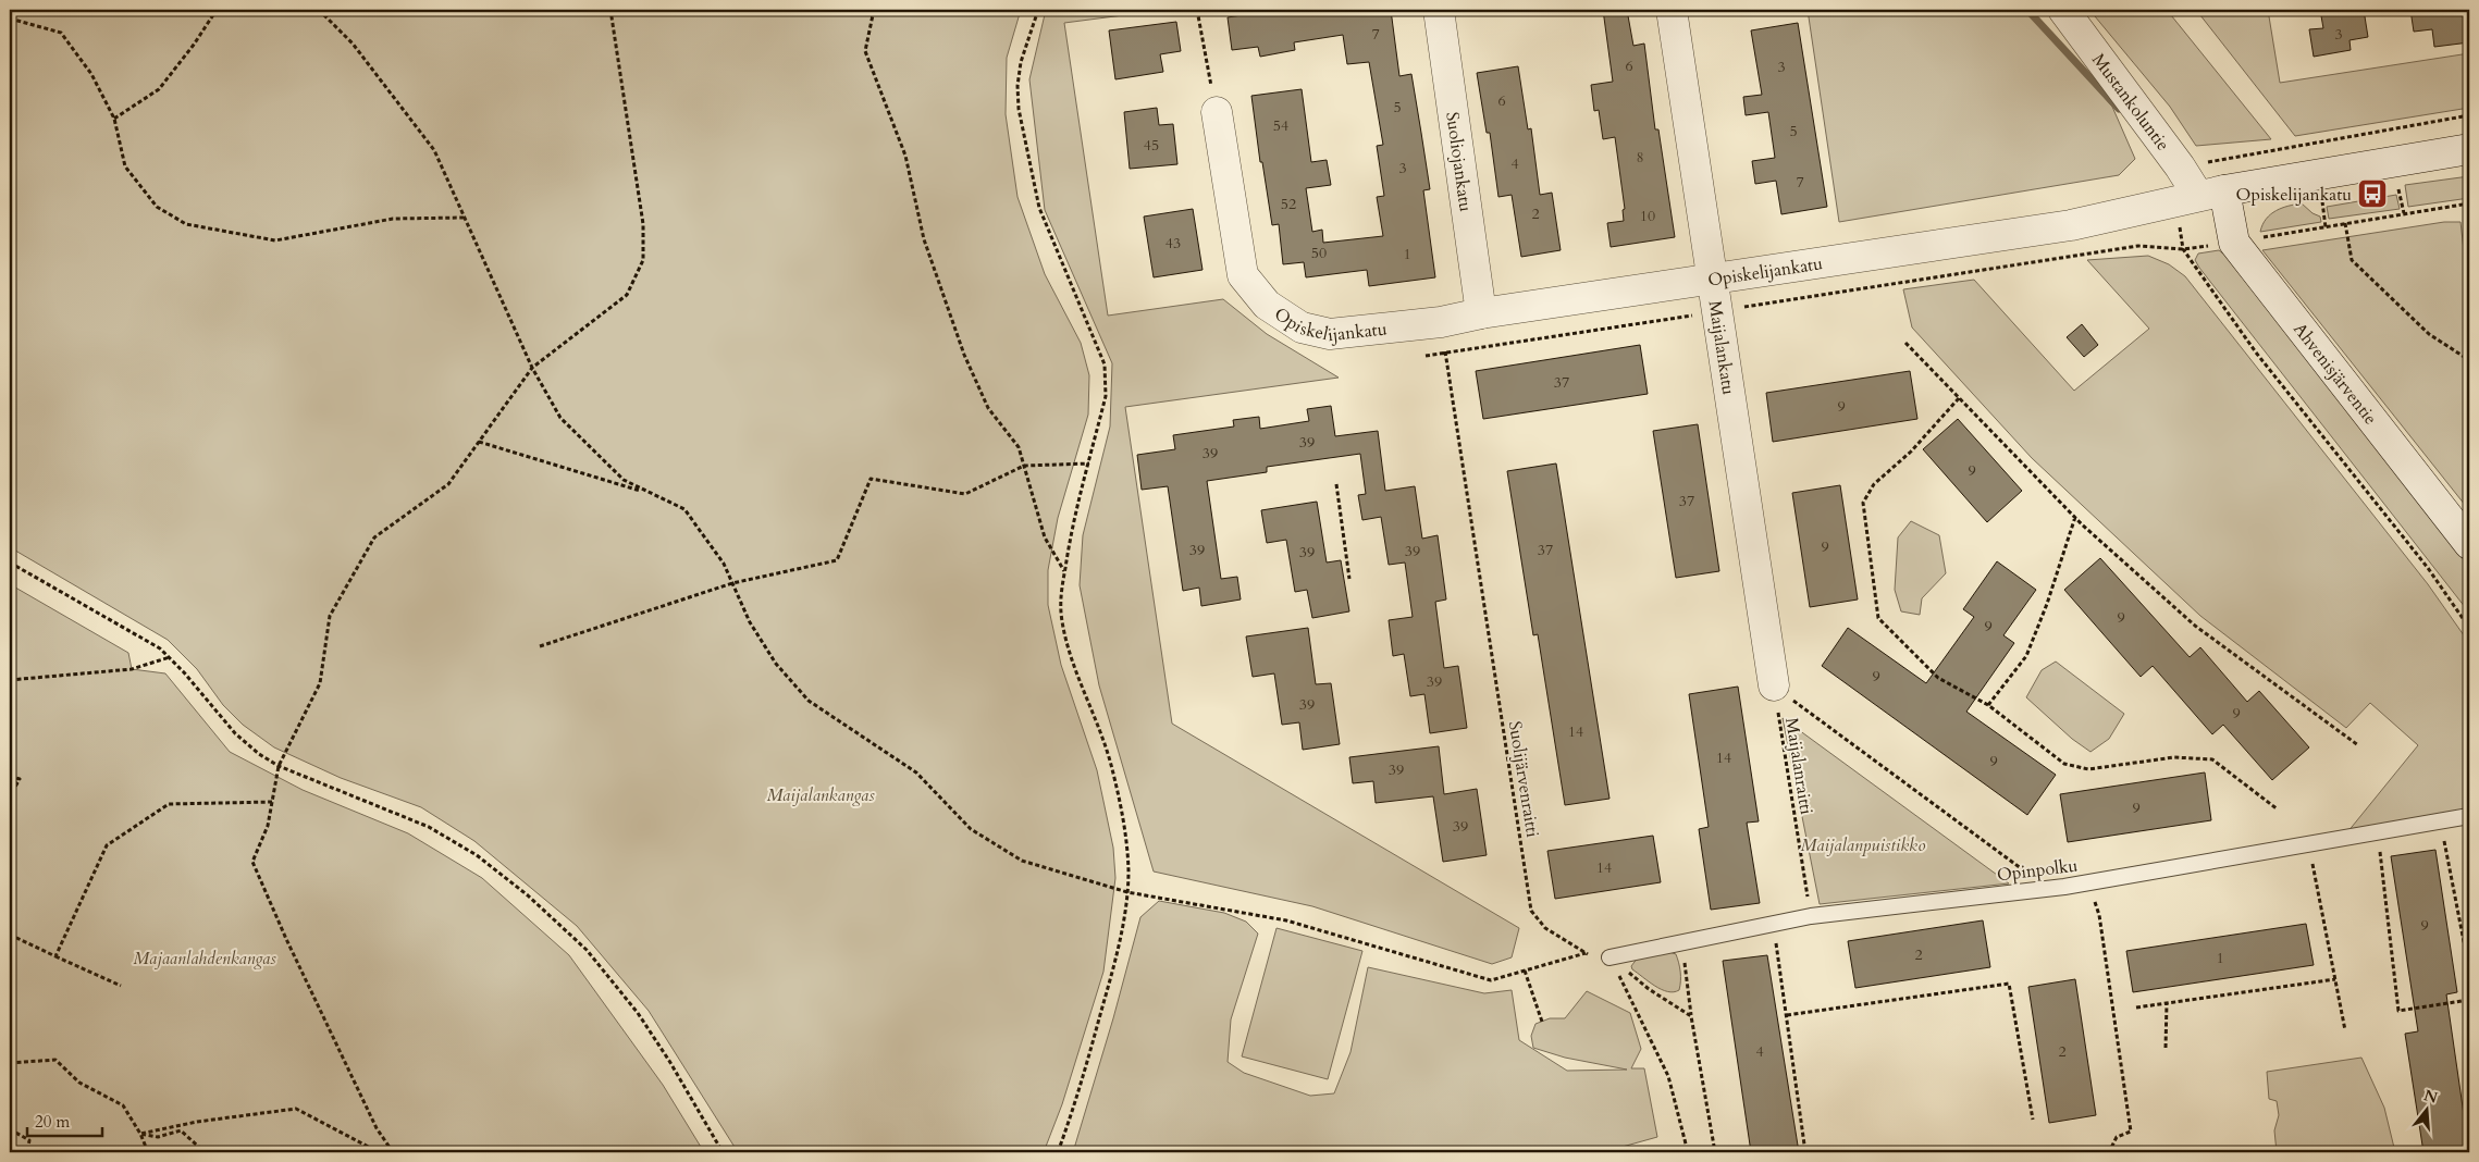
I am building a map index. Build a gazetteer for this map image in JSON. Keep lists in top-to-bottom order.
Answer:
{
  "streets": {
    "street": [
      "Mustankoluntie",
      "Suoliojankatu",
      "Opiskelijankatu",
      "Maijalankatu",
      "Ahvenisjärventie"
    ],
    "lane": ["Opinpolku"],
    "path": ["Maijalanraitti", "Suolijärvenraitti"]
  },
  "crossings": [
    ["Mustankoluntie", "Opiskelijankatu"],
    ["Mustankoluntie", "Ahvenisjärventie"],
    ["Suoliojankatu", "Opiskelijankatu"],
    ["Opiskelijankatu", "Maijalankatu"],
    ["Opiskelijankatu", "Ahvenisjärventie"],
    ["Opiskelijankatu", "Suolijärvenraitti"],
    ["Maijalankatu", "Maijalanraitti"],
    ["Maijalanraitti", "Opinpolku"],
    ["Suolijärvenraitti", "Opinpolku"]
  ],
  "parks": ["Maijalankangas", "Maijalanpuistikko", "Majaanlahdenkangas"],
  "places": {
    "bus stop": ["Opiskelijankatu"]
  },
  "house_numbers": [
    "7",
    "3",
    "6",
    "3",
    "6",
    "5",
    "54",
    "5",
    "45",
    "8",
    "4",
    "3",
    "7",
    "52",
    "2",
    "10",
    "43",
    "50",
    "1",
    "37",
    "9",
    "39",
    "39",
    "9",
    "37",
    "9",
    "39",
    "37",
    "39",
    "39",
    "9",
    "9",
    "9",
    "39",
    "39",
    "9",
    "14",
    "14",
    "9",
    "39",
    "9",
    "39",
    "14",
    "9",
    "2",
    "1",
    "4",
    "2"
  ],
  "scale_bar": "20 m",
  "north": "top"
}
